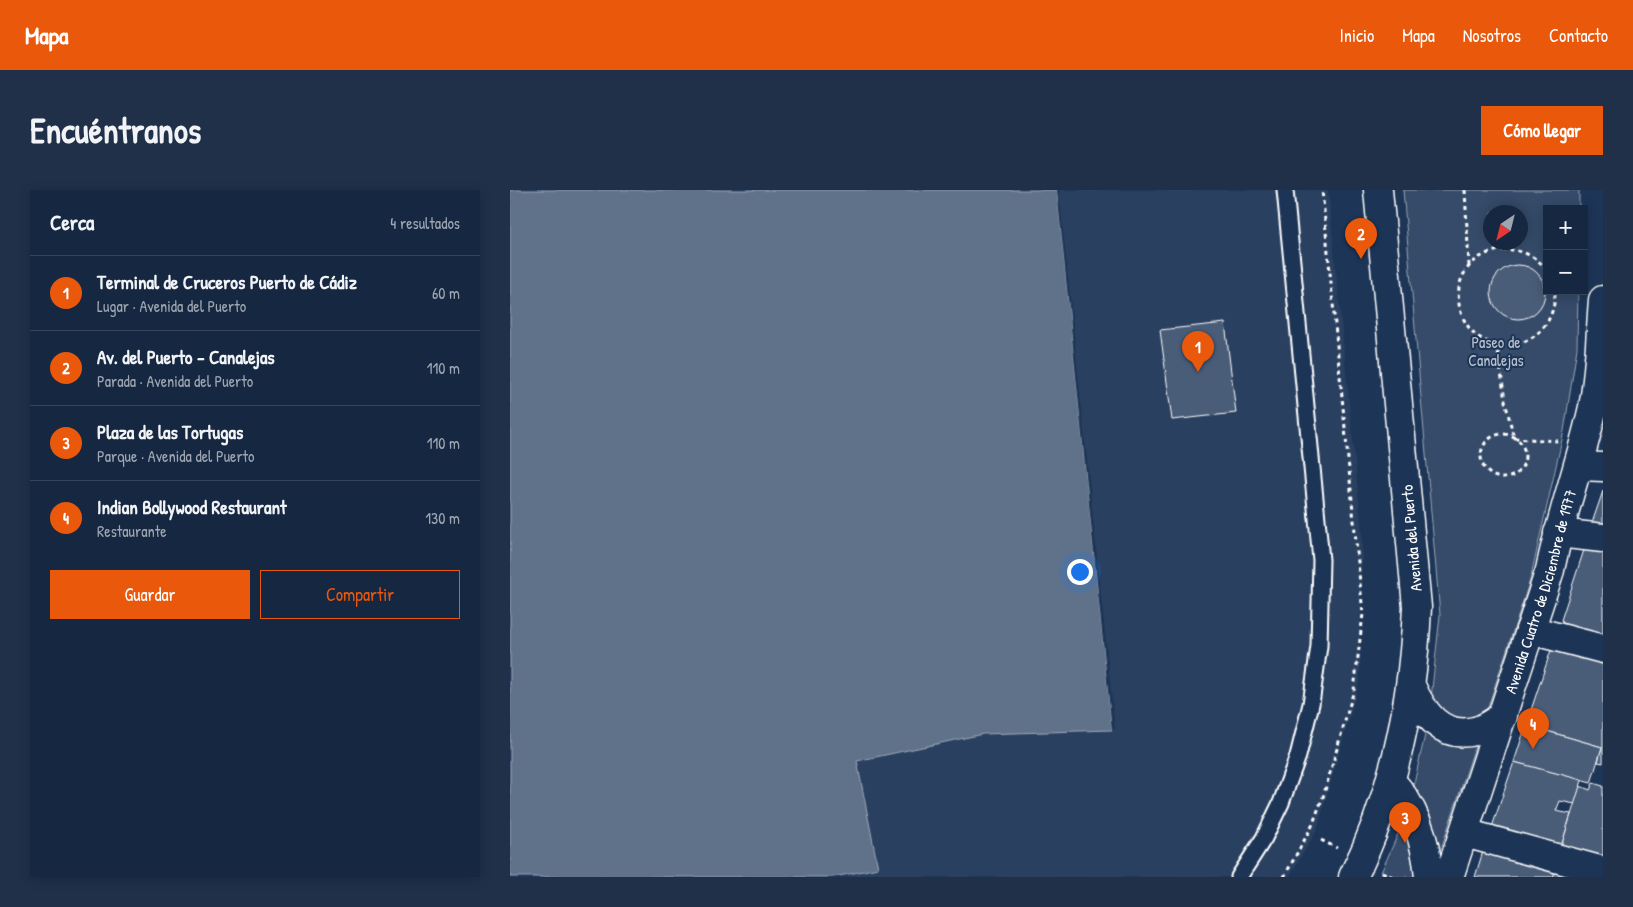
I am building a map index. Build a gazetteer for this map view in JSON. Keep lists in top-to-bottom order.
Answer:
{
  "streets": {
    "street": ["Avenida del Puerto", "Avenida Cuatro de Diciembre de 1977"]
  },
  "parks": ["Paseo de Canalejas"],
  "north": "bottom left",
  "page": {
    "header": "Mapa",
    "nav": [
      "Inicio",
      "Mapa",
      "Nosotros",
      "Contacto"
    ],
    "buttons": [
      "Cómo llegar",
      ["Guardar", "Compartir"]
    ],
    "title": "Encuéntranos",
    "heading": ["Cerca", "4 resultados"],
    "map_buttons": ["+", "−"],
    "pins": [
      "2",
      "1",
      "4",
      "3"
    ],
    "list": [
      {
        "mark": "1",
        "name": "Terminal de Cruceros Puerto de Cádiz",
        "note": "Lugar · Avenida del Puerto",
        "value": "60 m"
      },
      {
        "mark": "2",
        "name": "Av. del Puerto - Canalejas",
        "note": "Parada · Avenida del Puerto",
        "value": "110 m"
      },
      {
        "mark": "3",
        "name": "Plaza de las Tortugas",
        "note": "Parque · Avenida del Puerto",
        "value": "110 m"
      },
      {
        "mark": "4",
        "name": "Indian Bollywood Restaurant",
        "note": "Restaurante",
        "value": "130 m"
      }
    ]
  }
}
